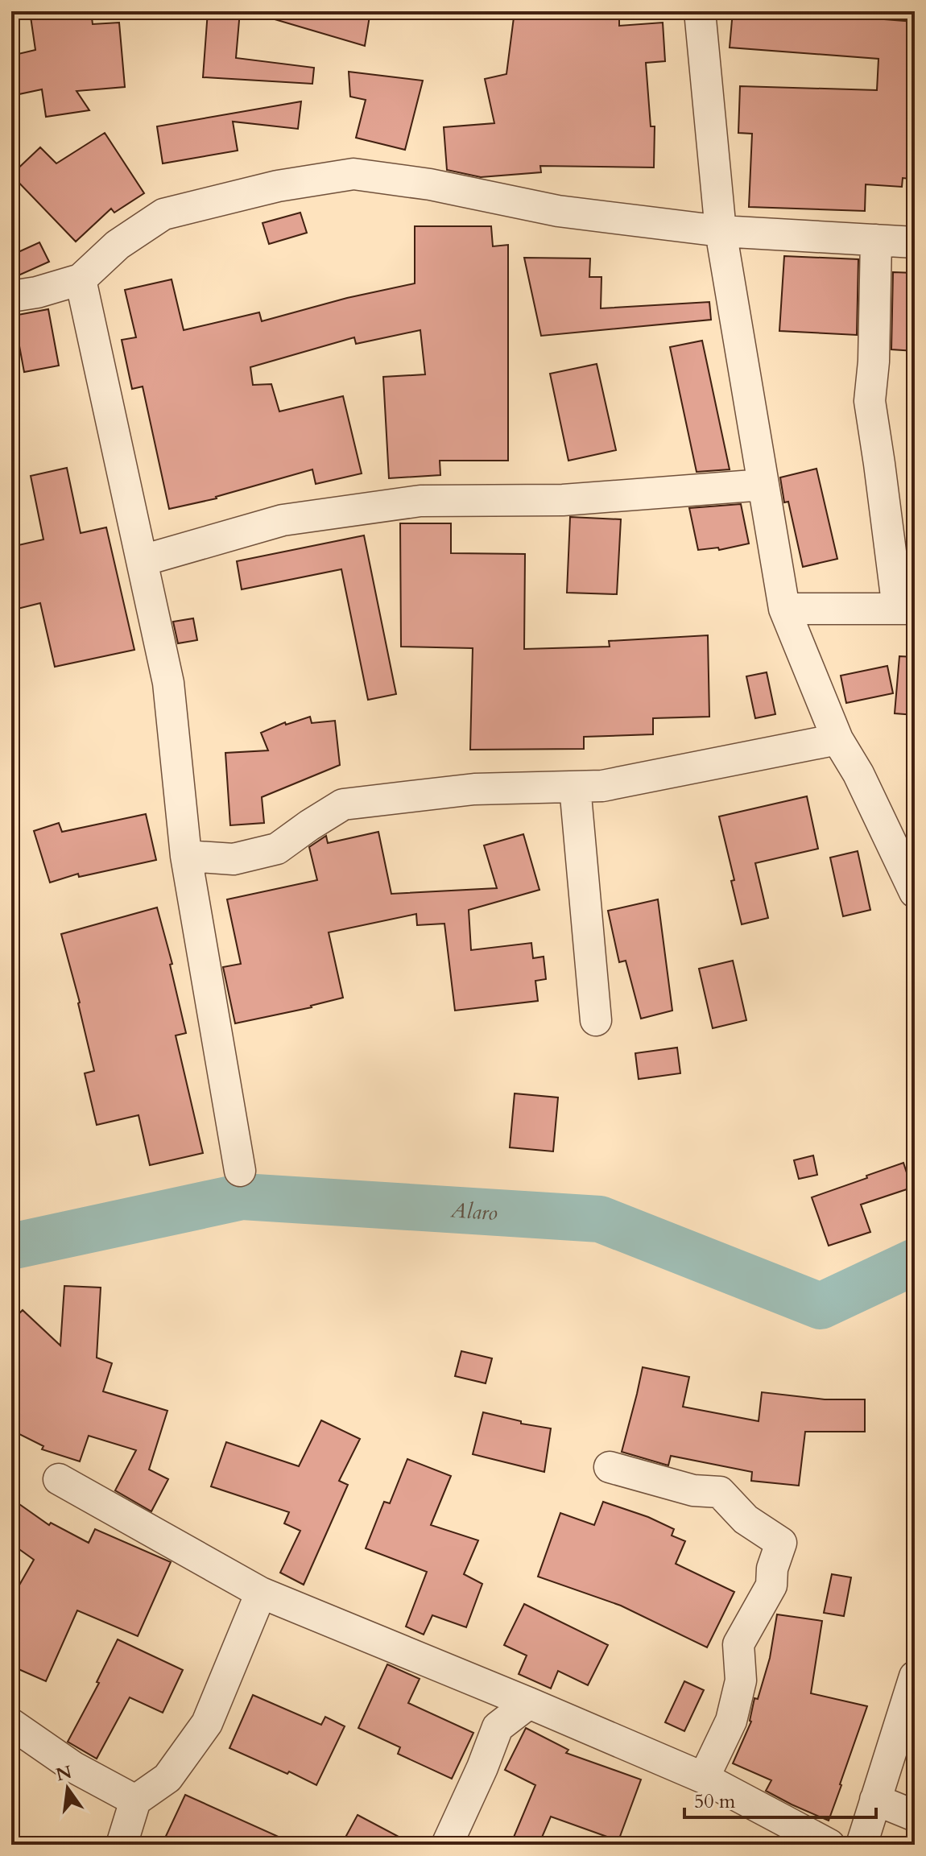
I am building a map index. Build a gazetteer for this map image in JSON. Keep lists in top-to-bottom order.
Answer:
{
  "water": ["Alaro"],
  "scale_bar": "50 m",
  "north": "top"
}
